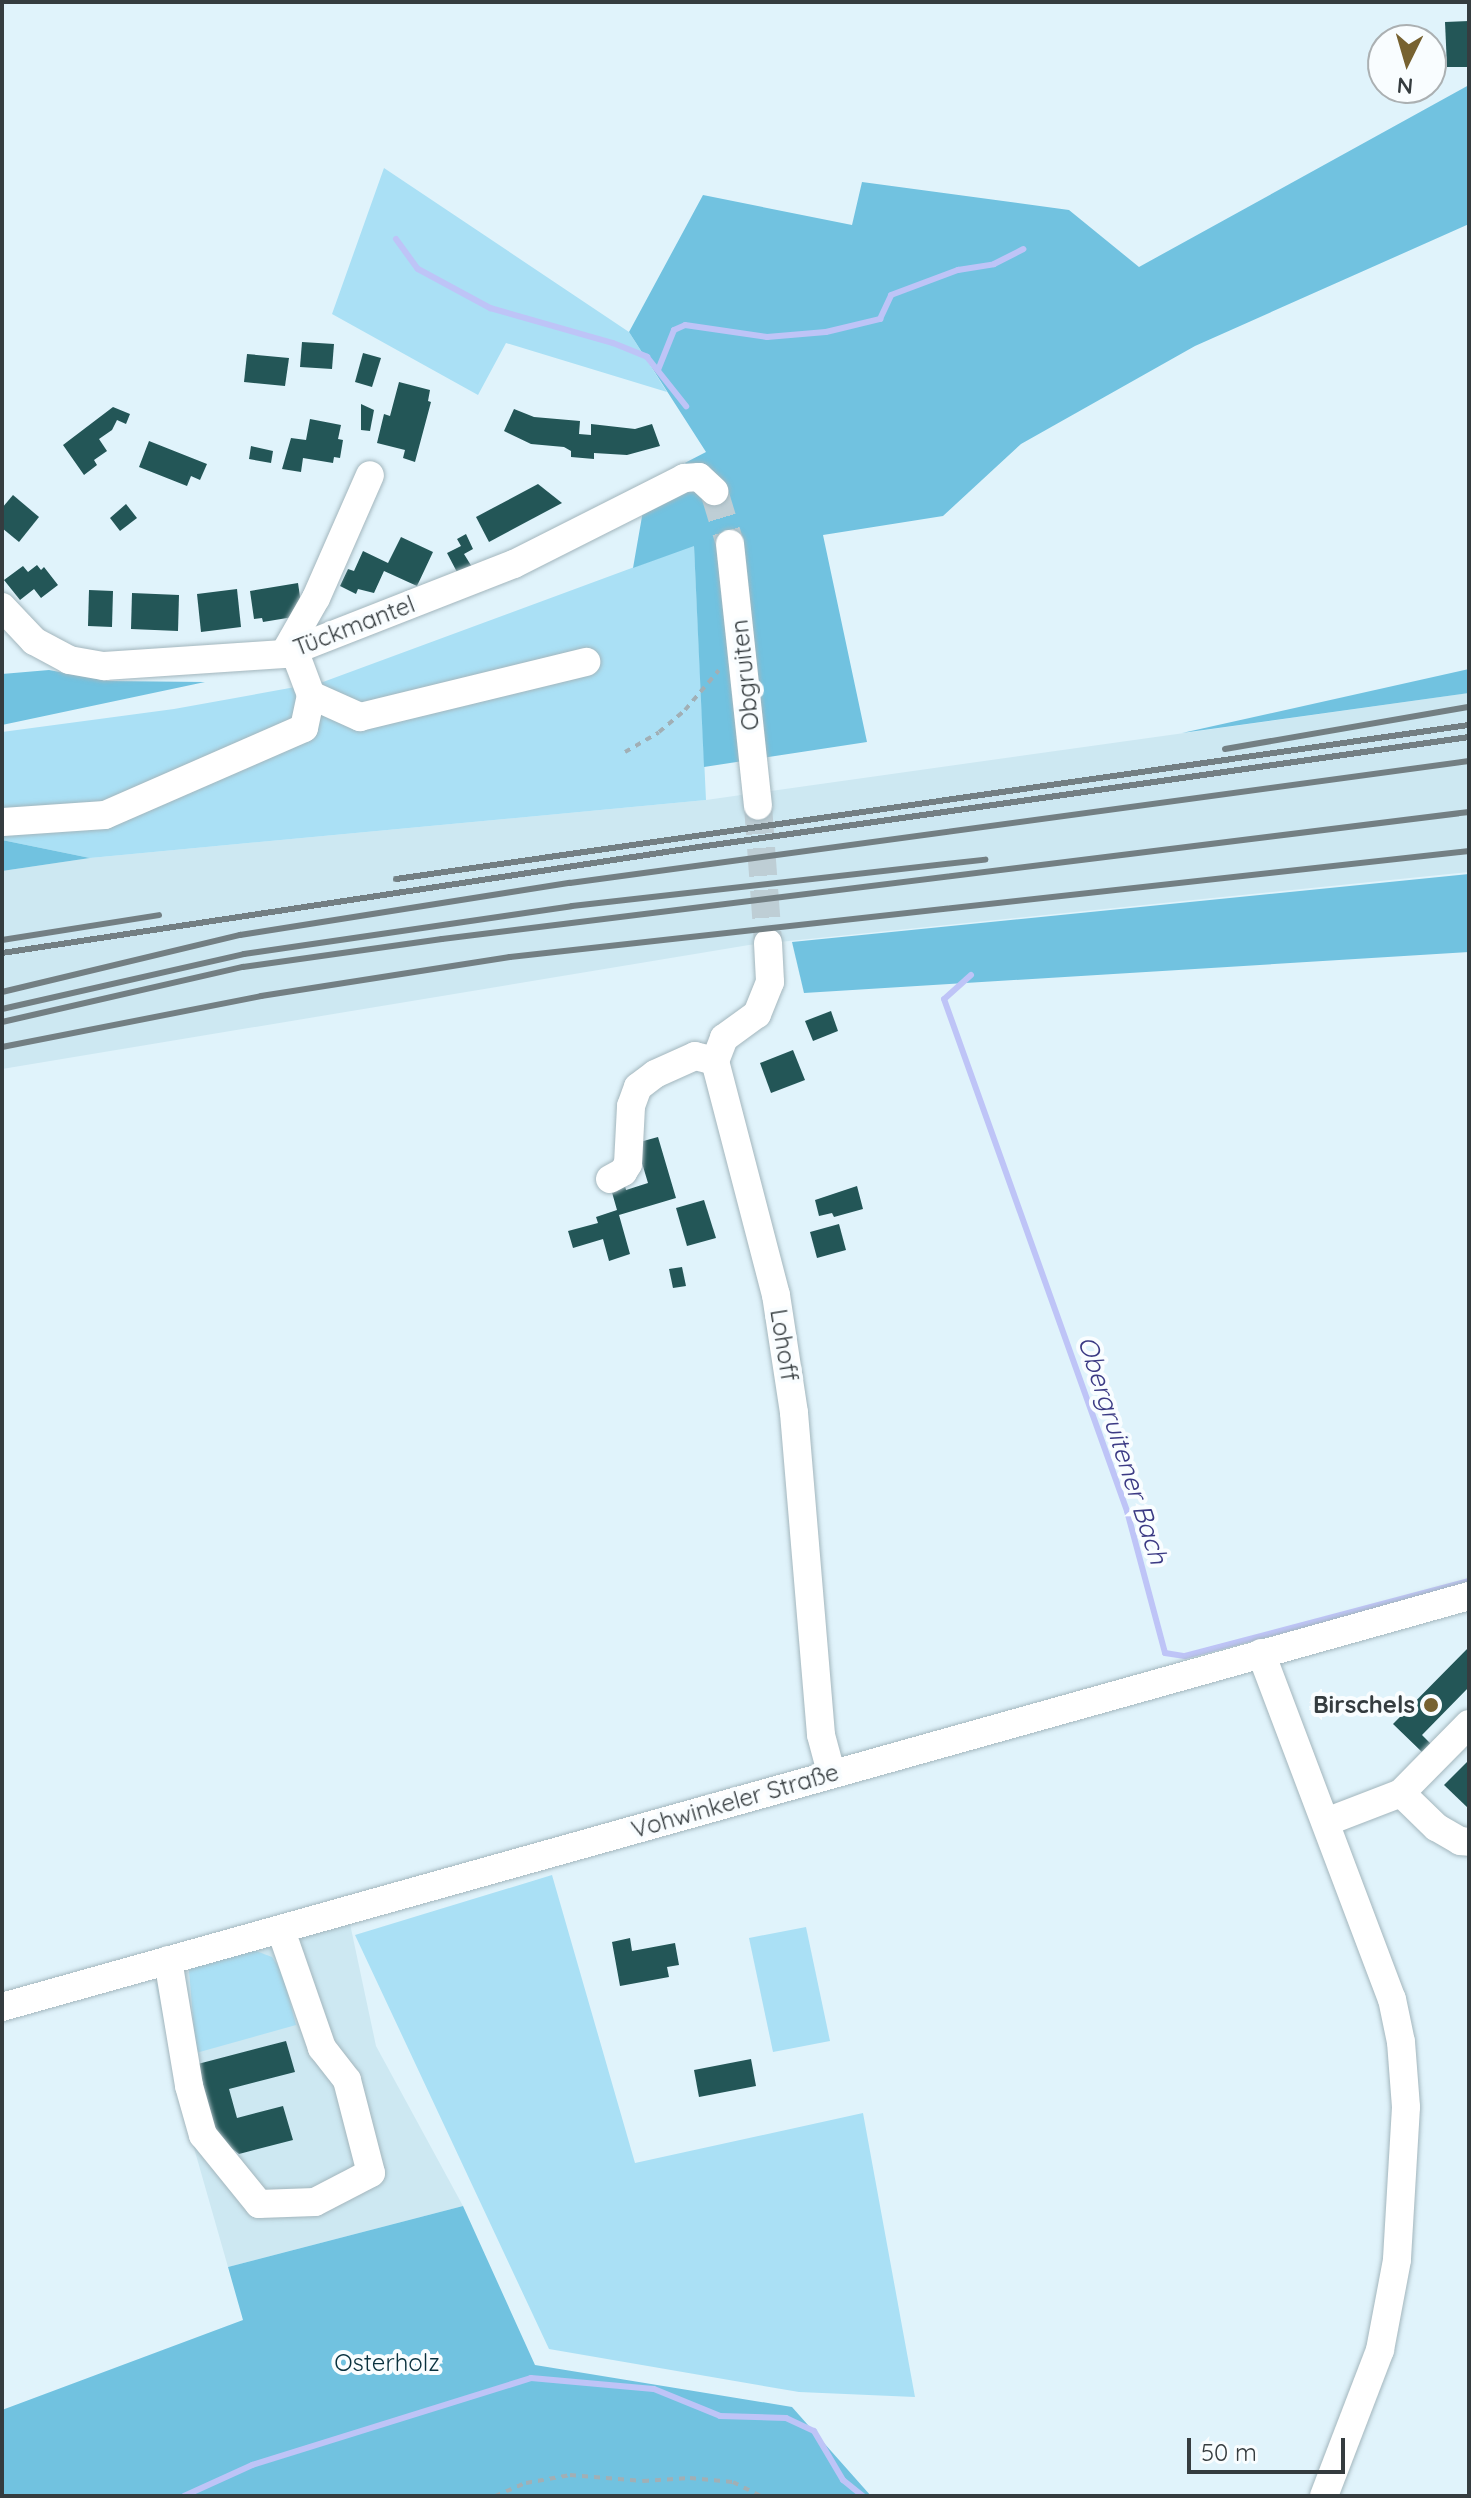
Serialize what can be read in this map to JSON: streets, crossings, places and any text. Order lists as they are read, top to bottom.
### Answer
{
  "streets": {
    "street": [
      "Tückmantel",
      "Obgruiten",
      "Lohoff",
      "Vohwinkeler Straße"
    ]
  },
  "crossings": [
    ["Lohoff", "Vohwinkeler Straße"]
  ],
  "water": ["Obergruitener Bach"],
  "parks": ["Osterholz"],
  "places": ["Birschels"],
  "scale_bar": "50 m",
  "north": "bottom"
}
